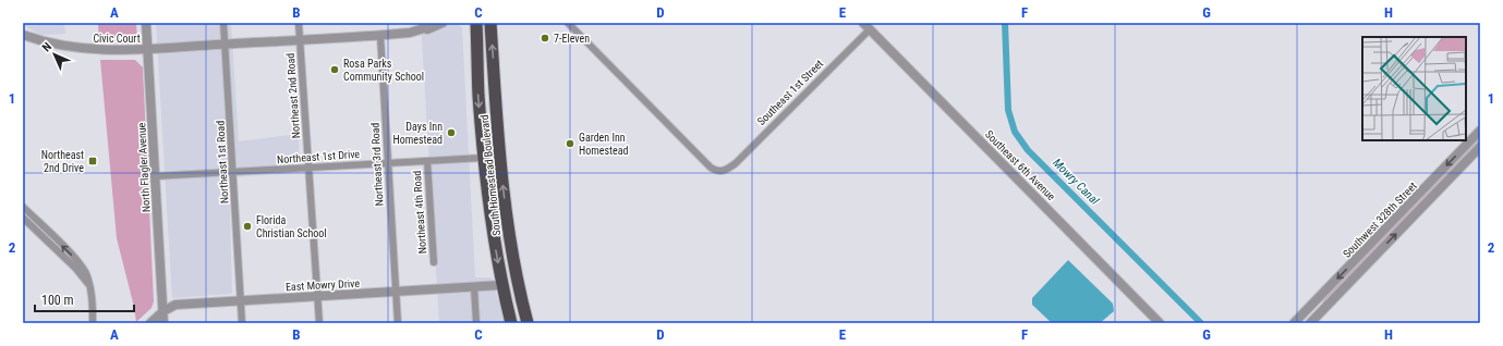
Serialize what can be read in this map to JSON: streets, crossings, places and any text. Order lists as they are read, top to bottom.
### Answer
{
  "streets": {
    "highway": ["South Homestead Boulevard"],
    "street": [
      "Civic Court",
      "Southeast 1st Street",
      "Northeast 2nd Road",
      "Northeast 1st Drive",
      "Northeast 1st Road",
      "Northeast 3rd Road",
      "Southeast 6th Avenue",
      "North Flagler Avenue",
      "Northeast 4th Road",
      "Southwest 328th Street",
      "East Mowry Drive"
    ]
  },
  "crossings": [
    ["Civic Court", "North Flagler Avenue"],
    ["Southeast 1st Street", "Southeast 6th Avenue"],
    ["Northeast 2nd Road", "Northeast 1st Drive"],
    ["Northeast 2nd Road", "East Mowry Drive"],
    ["Northeast 1st Drive", "Northeast 1st Road"],
    ["Northeast 1st Drive", "Northeast 3rd Road"],
    ["Northeast 1st Drive", "North Flagler Avenue"],
    ["Northeast 1st Drive", "South Homestead Boulevard"],
    ["Northeast 1st Drive", "Northeast 4th Road"],
    ["Northeast 1st Road", "East Mowry Drive"],
    ["Northeast 3rd Road", "East Mowry Drive"],
    ["North Flagler Avenue", "East Mowry Drive"],
    ["South Homestead Boulevard", "East Mowry Drive"]
  ],
  "water": ["Mowry Canal"],
  "places": {
    "other": [
      "7-Eleven",
      "Rosa Parks Community School",
      "Days Inn Homestead",
      "Garden Inn Homestead",
      "Florida Christian School"
    ],
    "transit": ["Northeast 2nd Drive"]
  },
  "scale_bar": "100 m",
  "north": "top left",
  "grid": {
    "columns": [
      "A",
      "B",
      "C",
      "D",
      "E",
      "F",
      "G",
      "H"
    ],
    "rows": ["1", "2"]
  }
}
